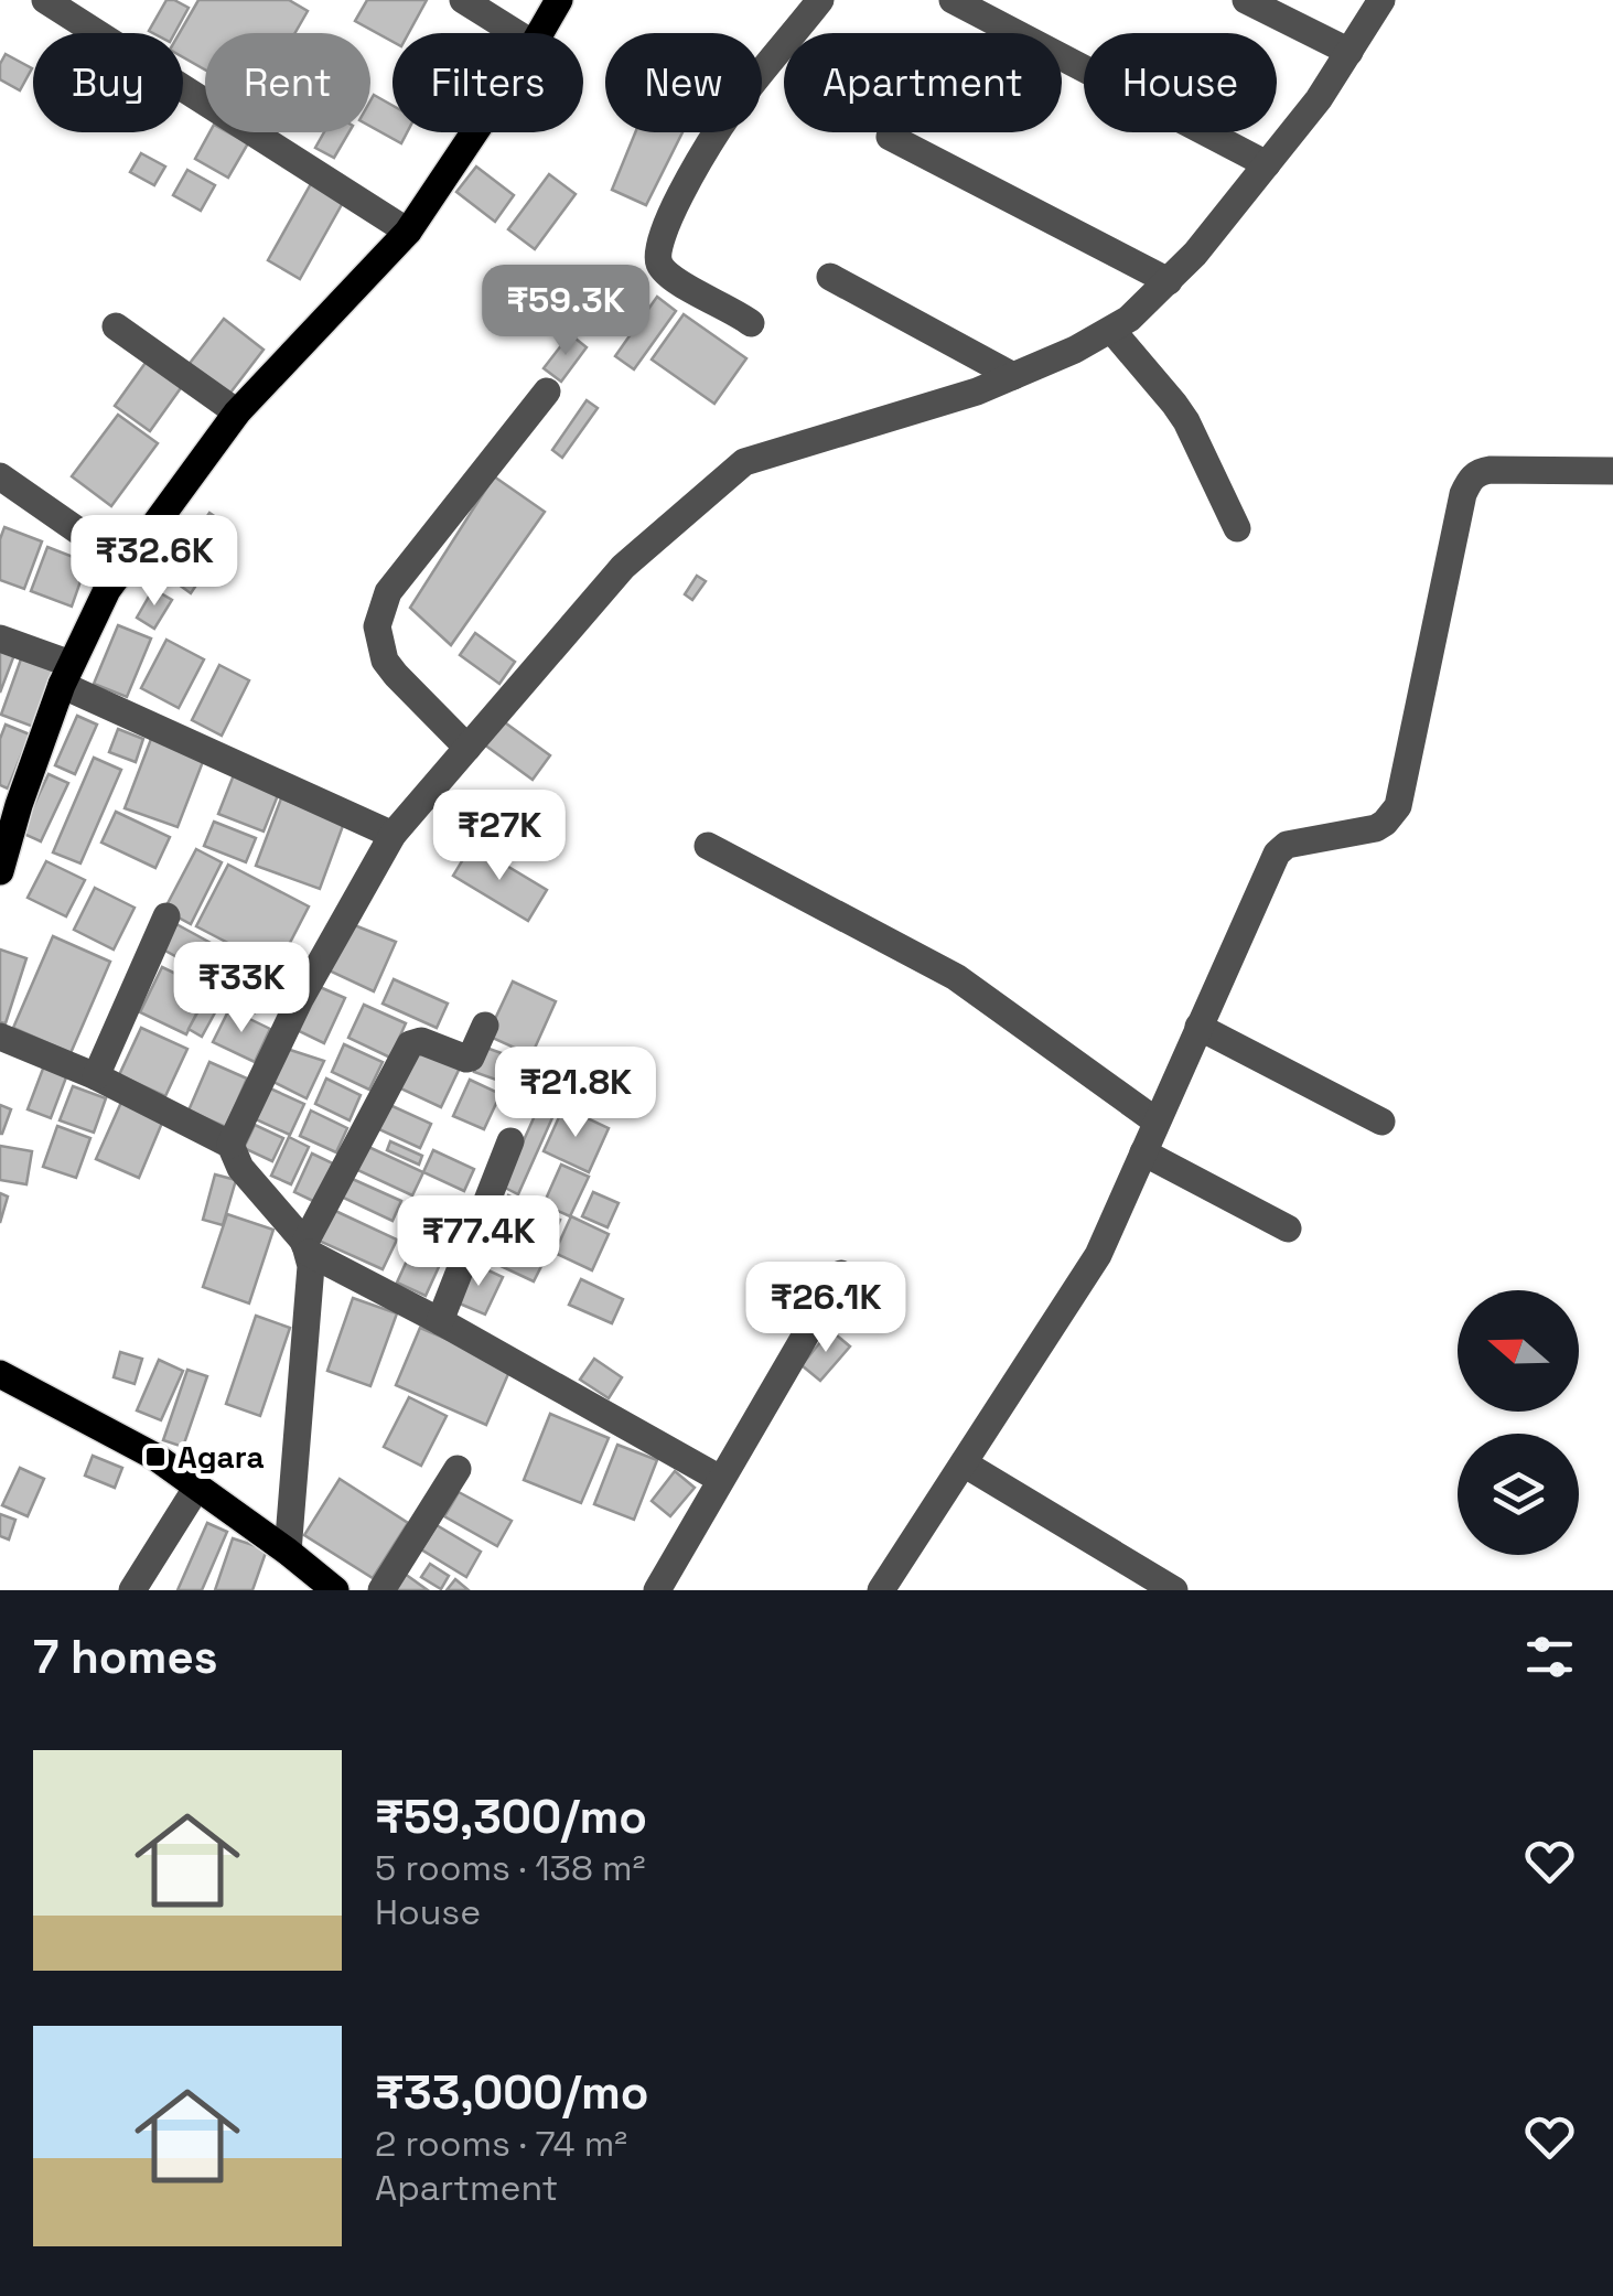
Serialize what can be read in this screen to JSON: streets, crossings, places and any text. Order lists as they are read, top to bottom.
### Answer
{
  "places": {
    "transit": ["Agara"]
  },
  "north": "left",
  "page": {
    "chip": [
      "Buy",
      "Rent",
      "Filters",
      "New",
      "Apartment",
      "House"
    ],
    "price": [
      "₹59.3K",
      "₹32.6K",
      "₹27K",
      "₹33K",
      "₹21.8K",
      "₹77.4K",
      "₹26.1K"
    ],
    "heading": "7 homes",
    "list": [
      {
        "name": "₹59,300/mo",
        "note": "5 rooms · 138 m² · House"
      },
      {
        "name": "₹33,000/mo",
        "note": "2 rooms · 74 m² · Apartment"
      }
    ]
  }
}
